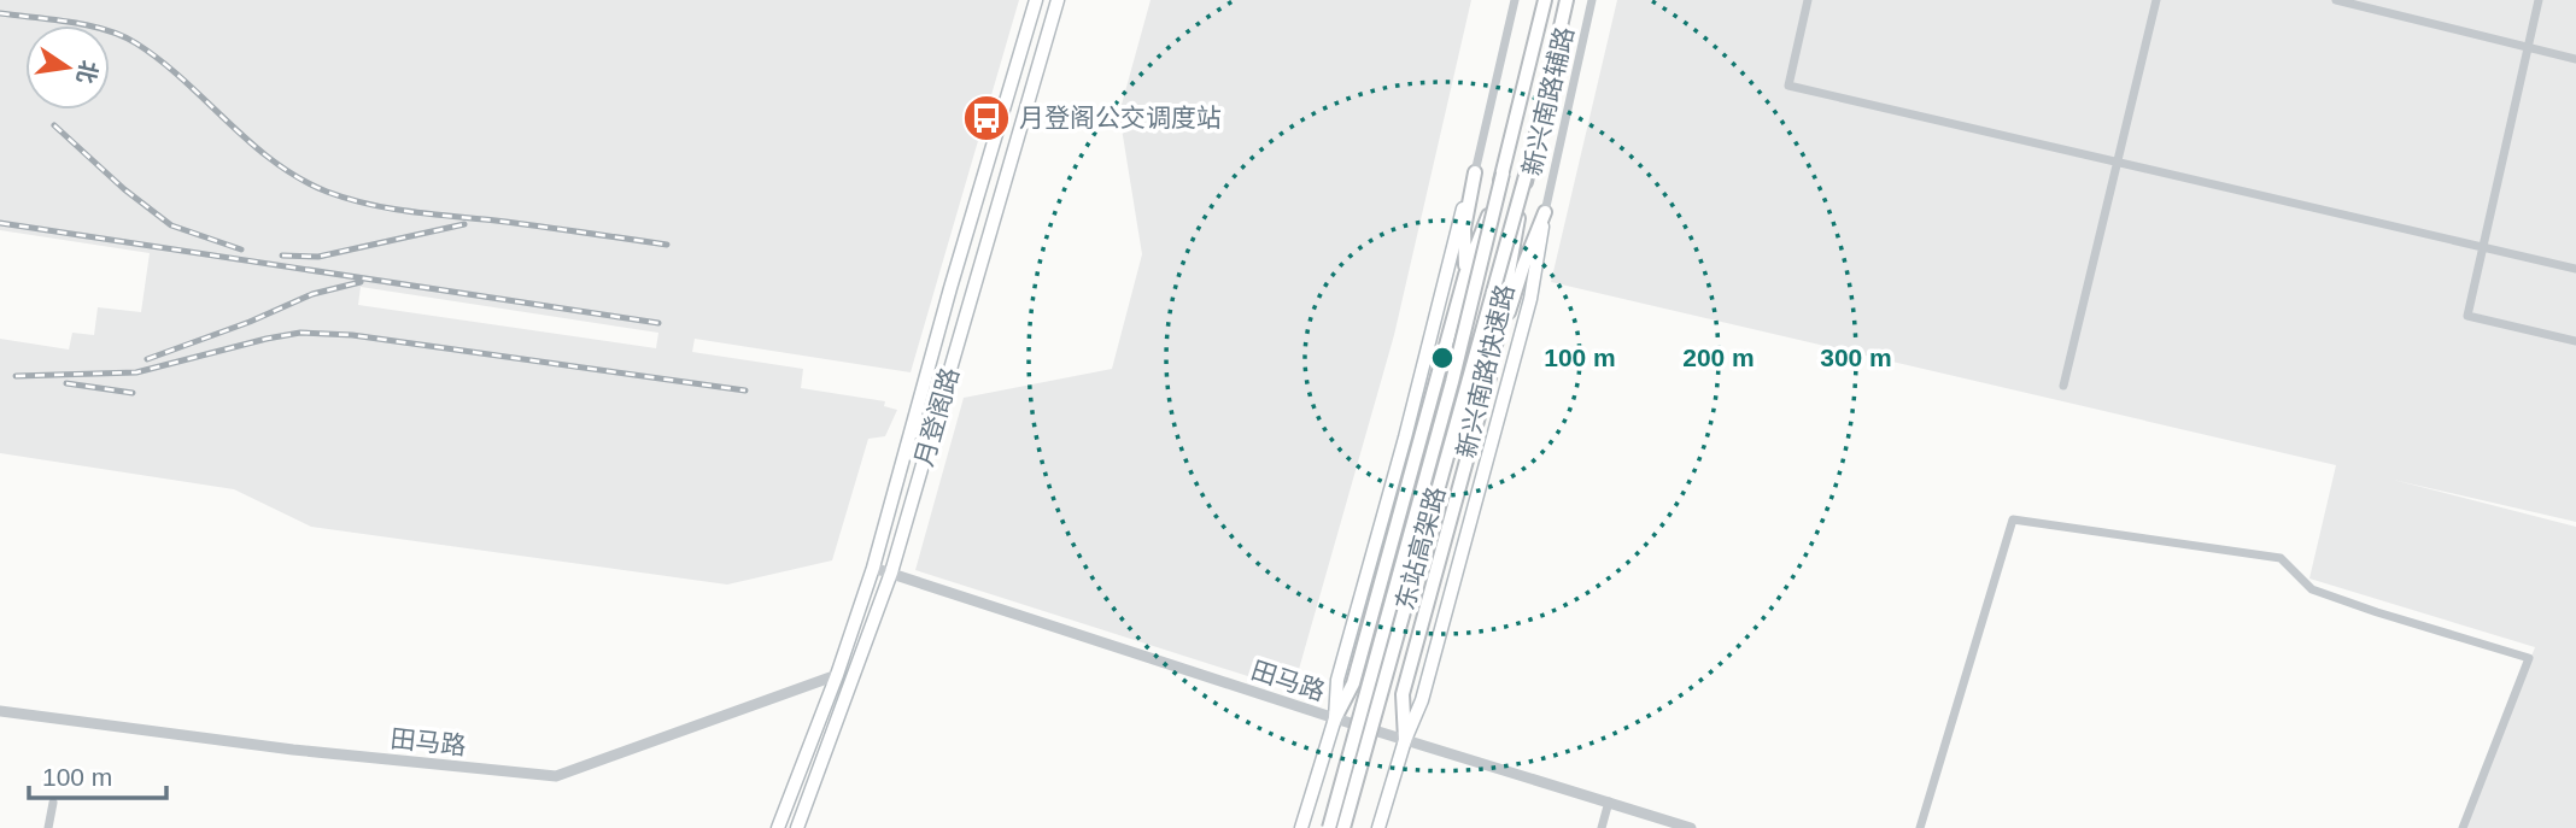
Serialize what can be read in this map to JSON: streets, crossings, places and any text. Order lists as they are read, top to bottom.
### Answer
{
  "streets": {
    "main road": ["新兴南路快速路", "月登阁路", "东站高架路"],
    "street": ["新兴南路辅路", "田马路"]
  },
  "crossings": [
    ["新兴南路快速路", "东站高架路"],
    ["新兴南路快速路", "田马路"],
    ["月登阁路", "田马路"]
  ],
  "places": {
    "bus stop": ["月登阁公交调度站"]
  },
  "scale_bar": "100 m",
  "north": "right",
  "rings": ["100 m", "200 m", "300 m"]
}
